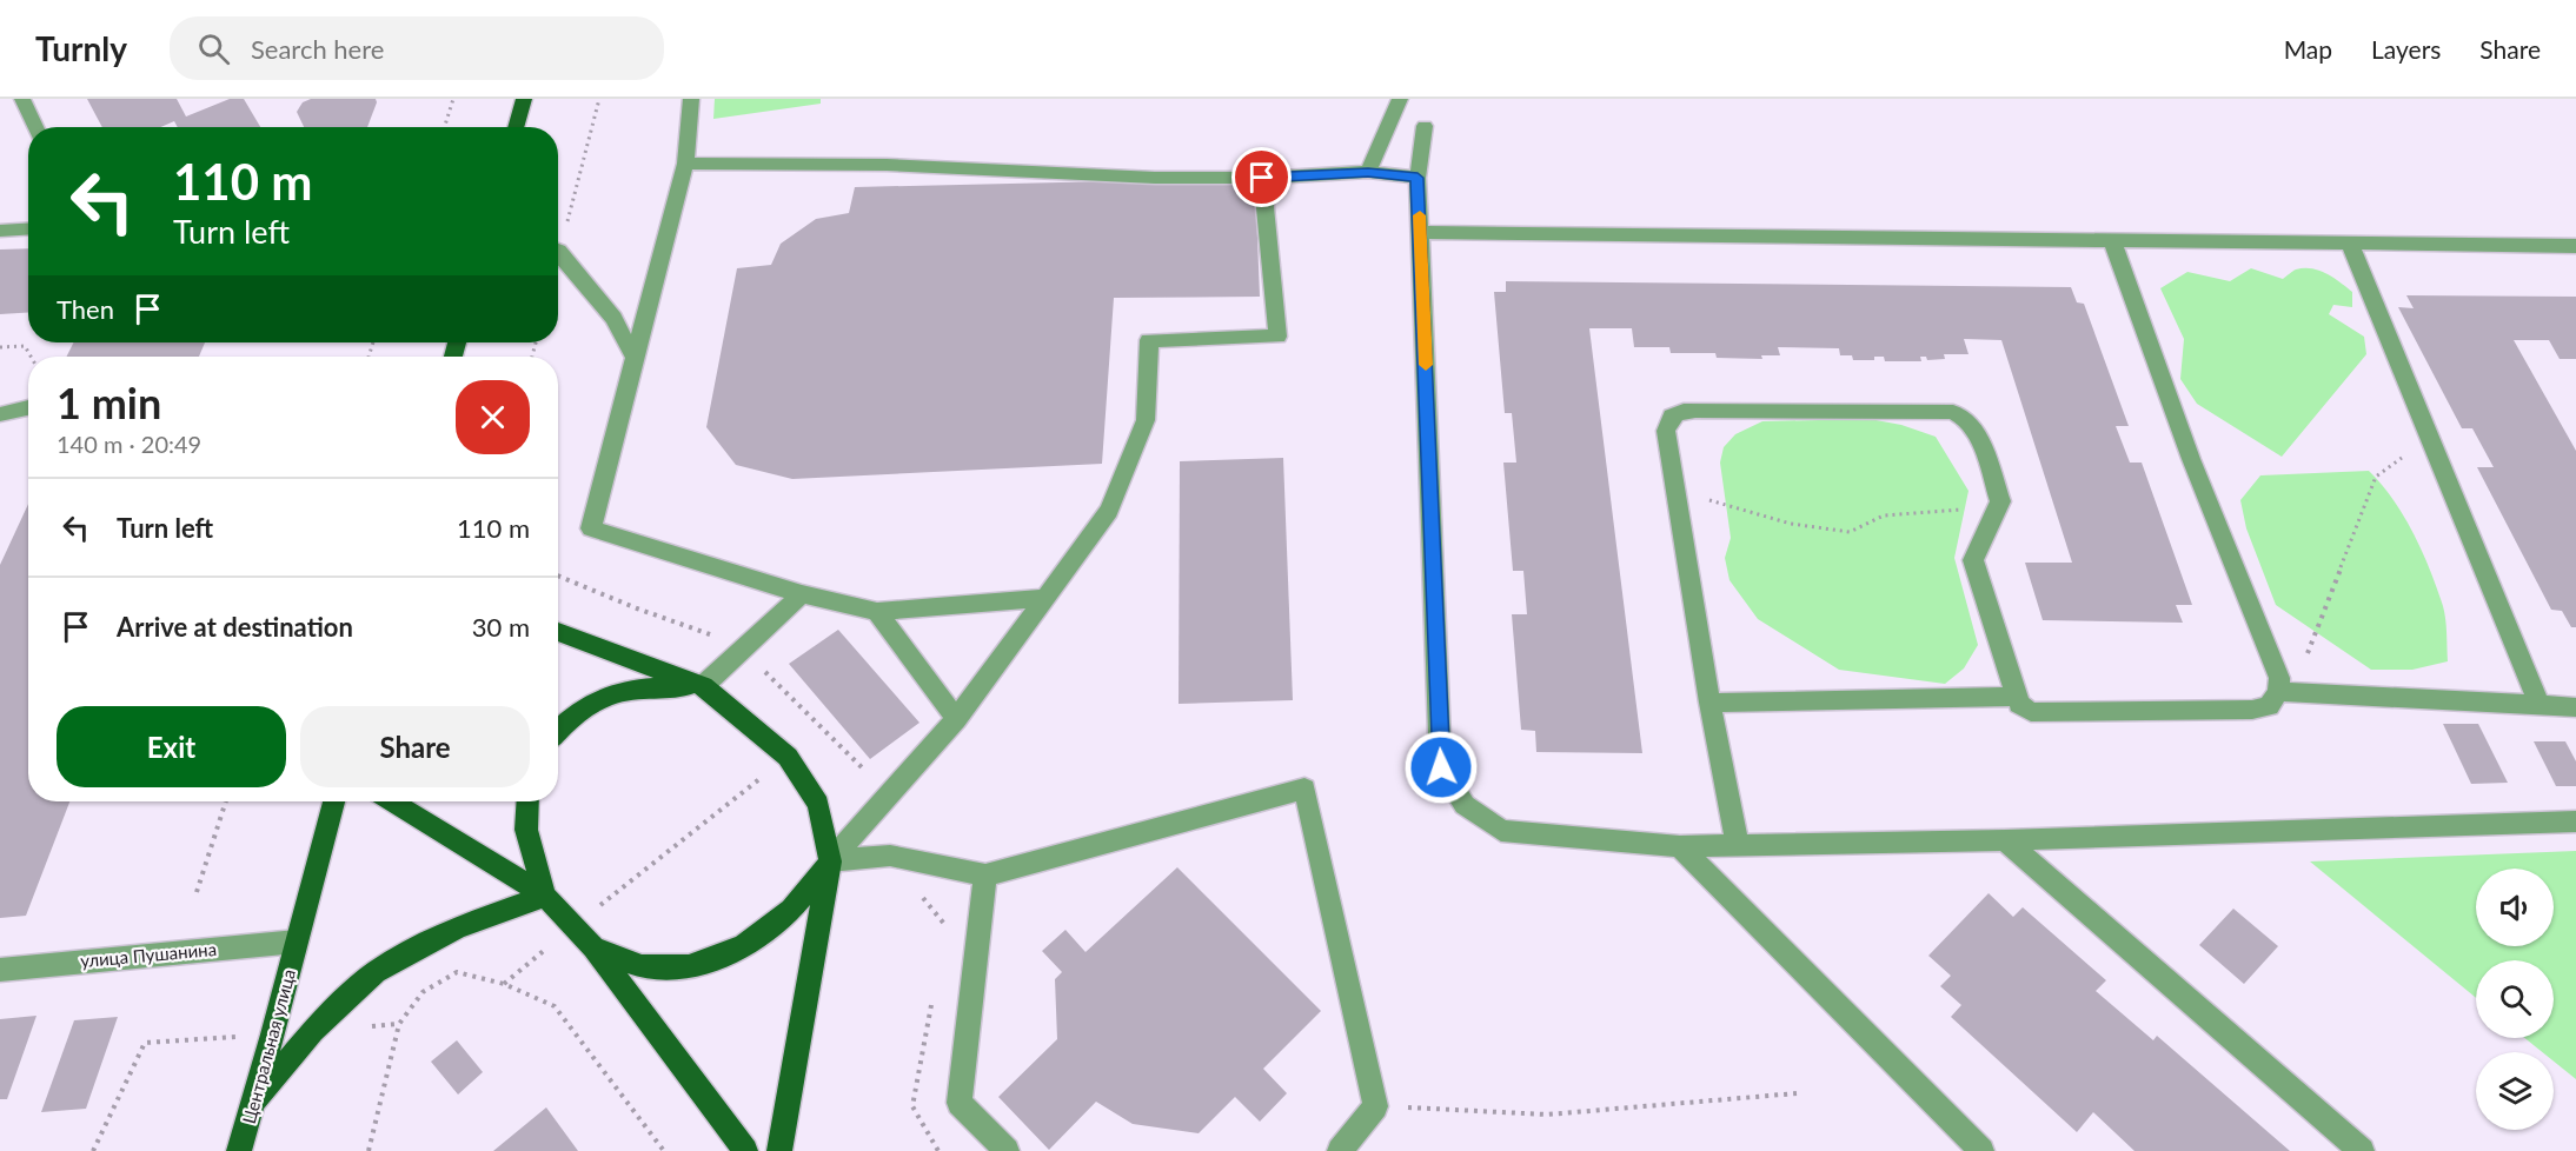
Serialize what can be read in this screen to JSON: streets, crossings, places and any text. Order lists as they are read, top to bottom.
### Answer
{
  "streets": {
    "main road": ["Центральная улица"],
    "street": ["улица Пушанина"]
  },
  "crossings": [
    ["улица Пушанина", "Центральная улица"]
  ],
  "page": {
    "header": "Turnly",
    "search": "Search here",
    "nav": ["Map", "Layers", "Share"],
    "turn": ["110 m", "Turn left"],
    "then": "Then",
    "heading": ["1 min", "140 m · 20:49"],
    "list": [
      {
        "name": "Turn left",
        "value": "110 m"
      },
      {
        "name": "Arrive at destination",
        "value": "30 m"
      }
    ],
    "buttons": ["Exit", "Share"]
  }
}
